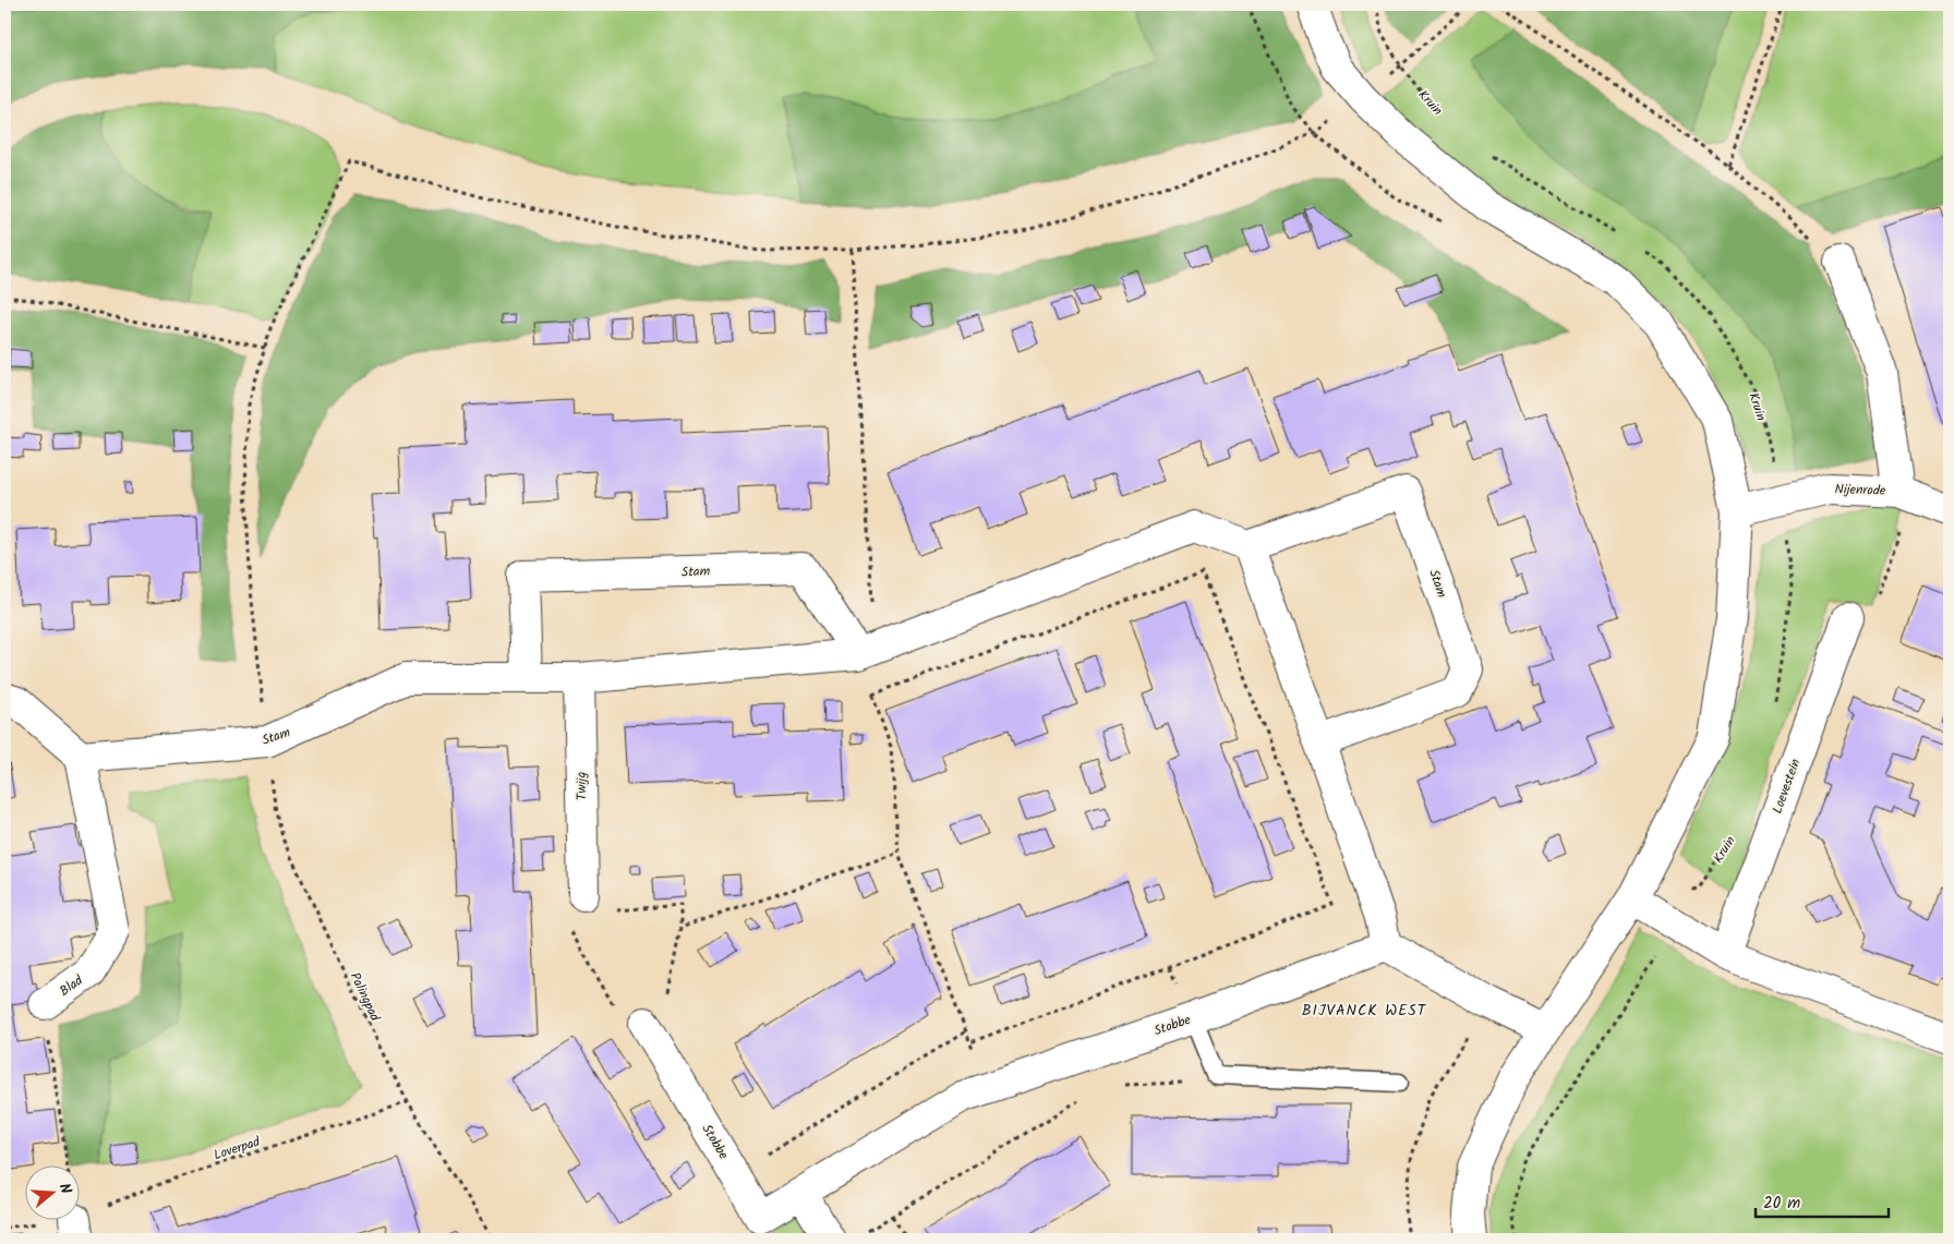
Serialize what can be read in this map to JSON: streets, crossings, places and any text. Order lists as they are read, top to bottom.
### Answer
{
  "streets": {
    "street": [
      "Nijenrode",
      "Stam",
      "Twijg",
      "Loevestein",
      "Blad",
      "Stobbe"
    ],
    "path": ["Kruin", "Palingpad", "Loverpad"]
  },
  "crossings": [
    ["Kruin", "Nijenrode"],
    ["Stam", "Twijg"],
    ["Stam", "Blad"],
    ["Stam", "Palingpad"],
    ["Blad", "Loverpad"],
    ["Palingpad", "Loverpad"]
  ],
  "districts": ["BIJVANCK WEST"],
  "scale_bar": "20 m",
  "north": "right"
}
